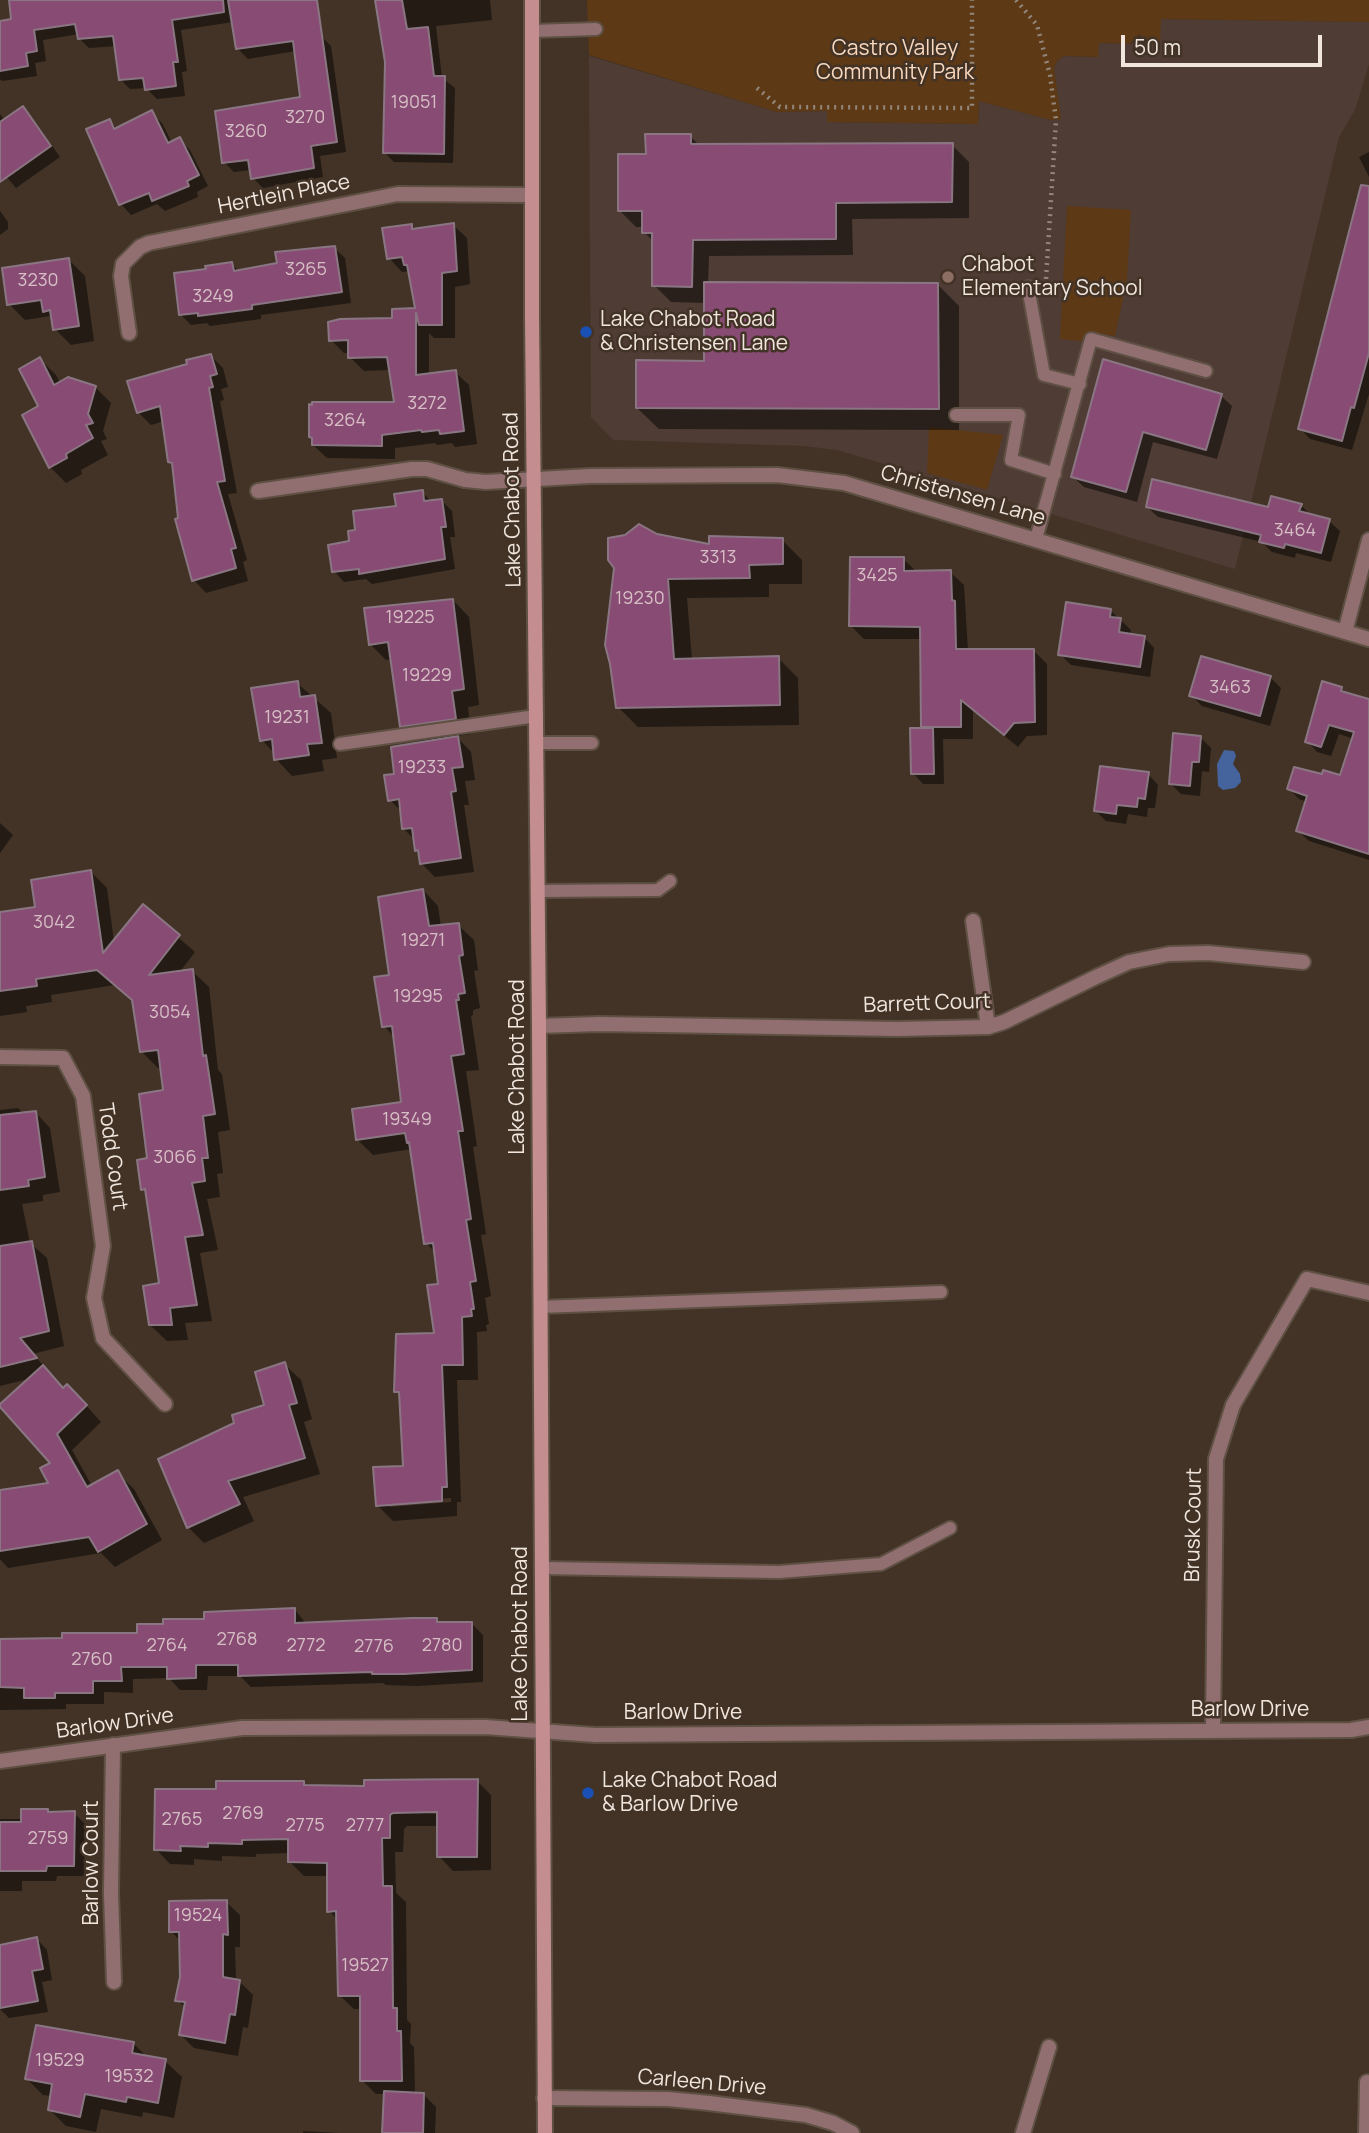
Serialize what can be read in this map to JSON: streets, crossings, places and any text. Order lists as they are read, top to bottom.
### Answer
{
  "streets": {
    "main road": ["Lake Chabot Road"],
    "street": [
      "Hertlein Place",
      "Christensen Lane",
      "Barrett Court",
      "Todd Court",
      "Brusk Court",
      "Barlow Drive",
      "Barlow Court",
      "Carleen Drive"
    ]
  },
  "crossings": [
    ["Hertlein Place", "Lake Chabot Road"],
    ["Christensen Lane", "Lake Chabot Road"],
    ["Lake Chabot Road", "Barrett Court"],
    ["Lake Chabot Road", "Barlow Drive"],
    ["Lake Chabot Road", "Carleen Drive"],
    ["Brusk Court", "Barlow Drive"],
    ["Barlow Drive", "Barlow Court"]
  ],
  "parks": ["Castro Valley Community Park"],
  "places": ["Chabot Elementary School", "Lake Chabot Road & Christensen Lane", "Lake Chabot Road & Barlow Drive"],
  "house_numbers": [
    "19051",
    "3270",
    "3260",
    "3265",
    "3230",
    "3249",
    "3272",
    "3264",
    "3464",
    "3313",
    "3425",
    "19230",
    "19225",
    "19229",
    "3463",
    "19231",
    "19233",
    "3042",
    "19271",
    "19295",
    "3054",
    "19349",
    "3066",
    "2768",
    "2764",
    "2772",
    "2780",
    "2776",
    "2760",
    "2769",
    "2765",
    "2775",
    "2777",
    "2759",
    "19524",
    "19527",
    "19529",
    "19532"
  ],
  "scale_bar": "50 m"
}
